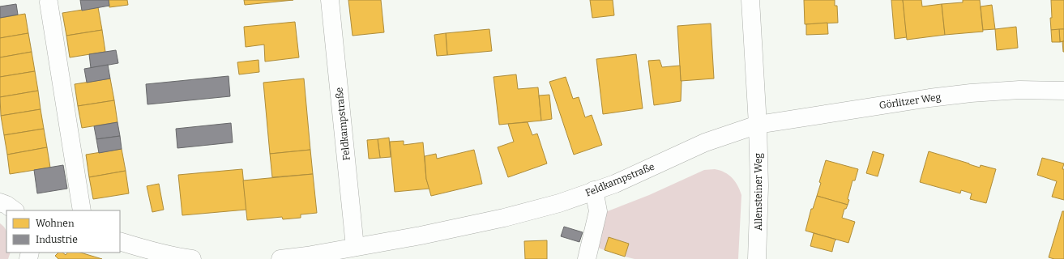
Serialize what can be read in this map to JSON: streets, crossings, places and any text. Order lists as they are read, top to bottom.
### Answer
{
  "streets": {
    "street": ["Görlitzer Weg", "Feldkampstraße", "Allensteiner Weg"]
  },
  "crossings": [
    ["Görlitzer Weg", "Feldkampstraße"],
    ["Görlitzer Weg", "Allensteiner Weg"],
    ["Feldkampstraße", "Allensteiner Weg"]
  ],
  "legend": ["Wohnen", "Industrie"]
}
